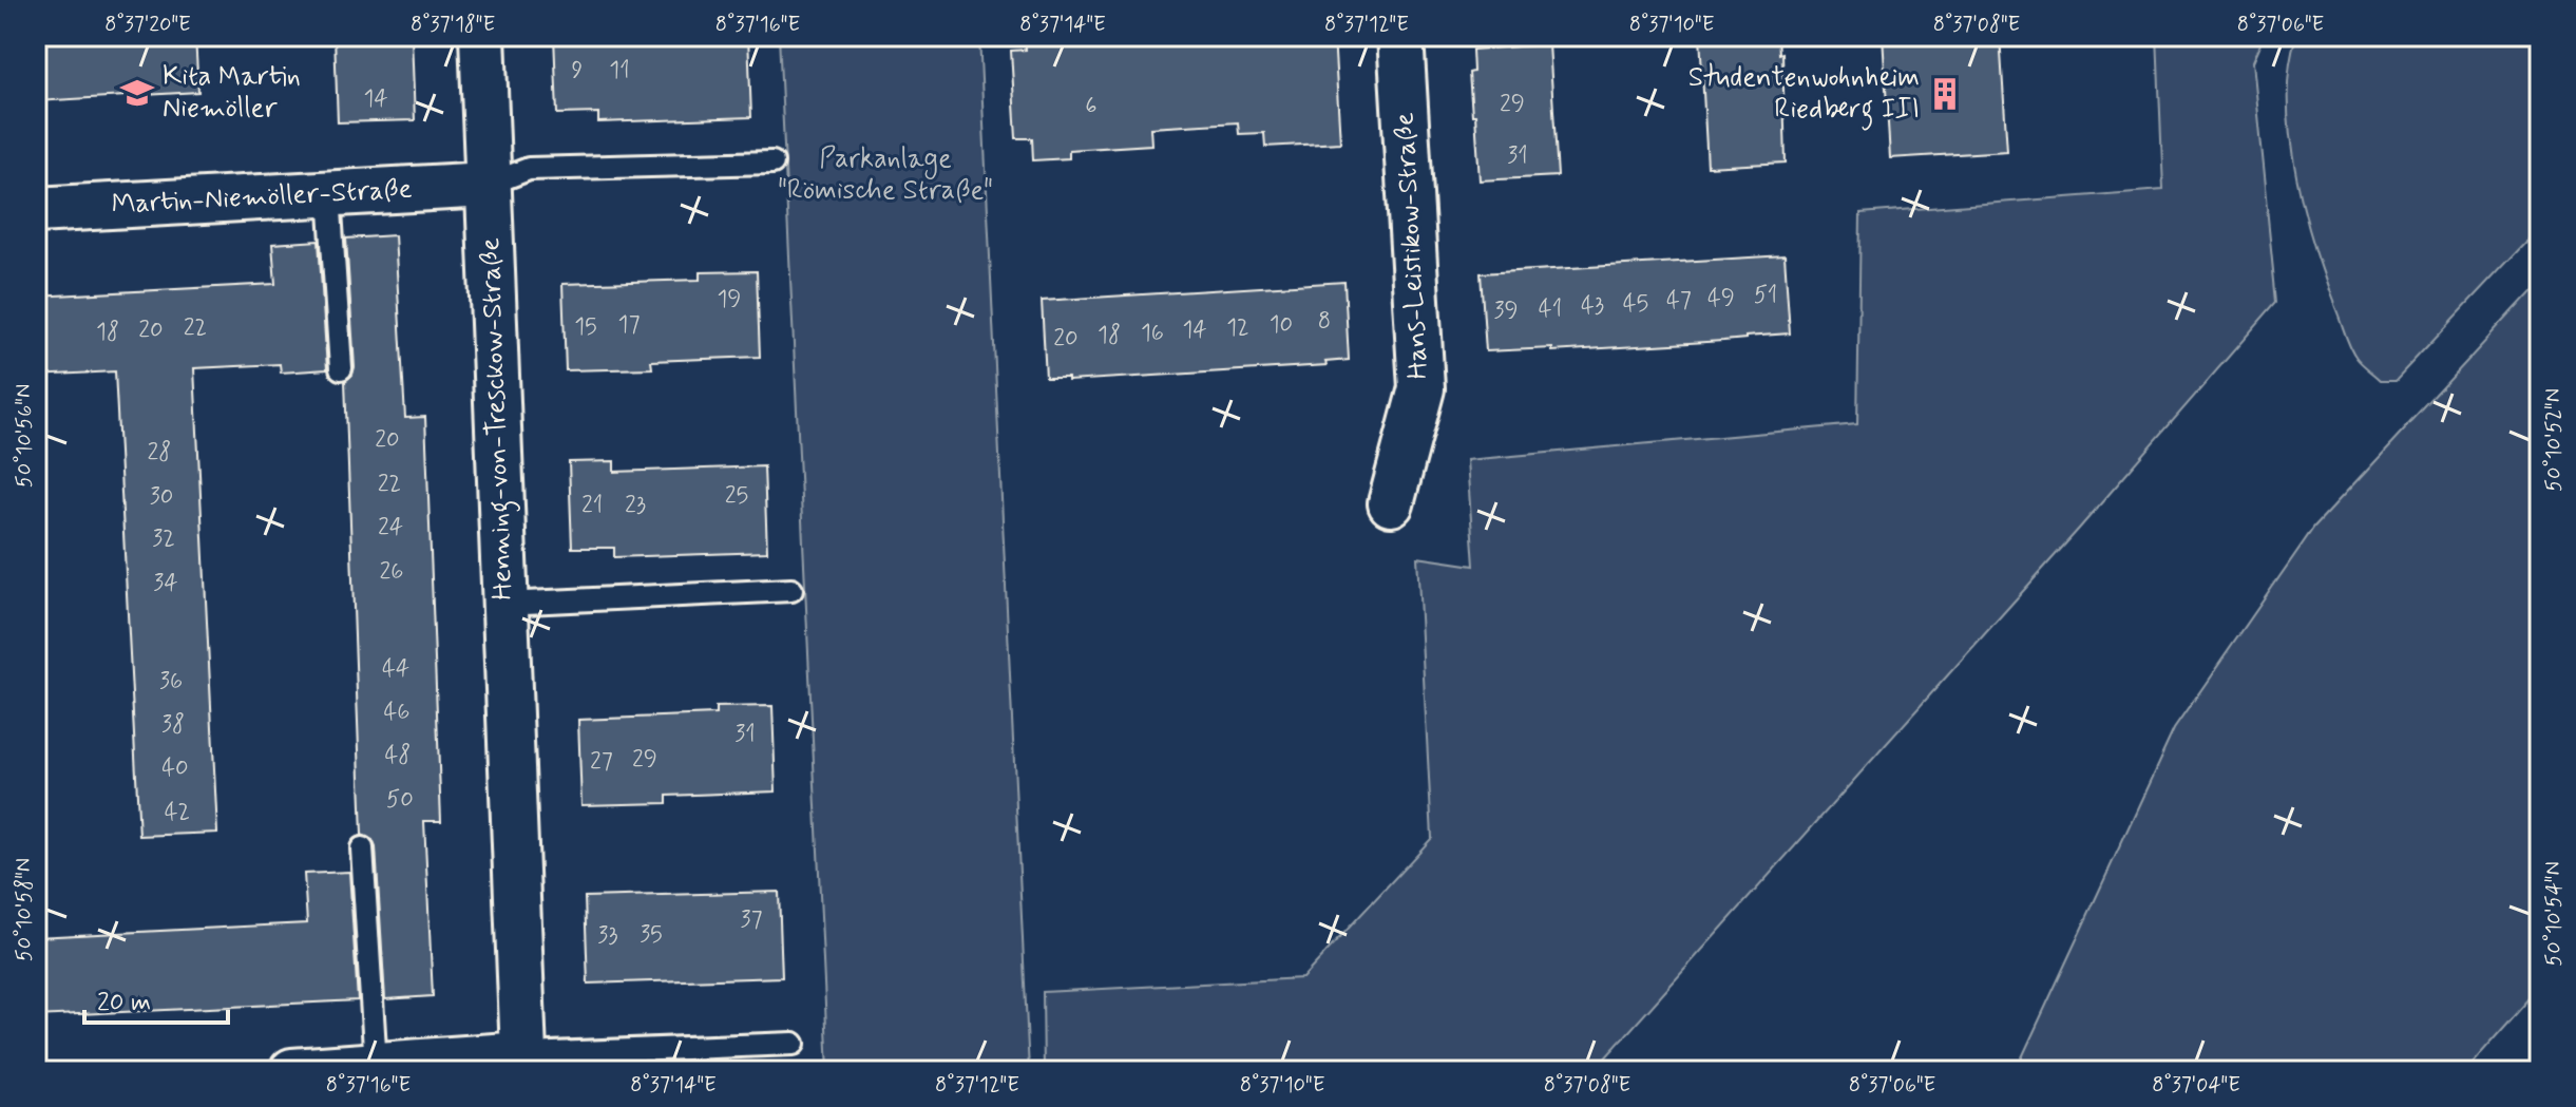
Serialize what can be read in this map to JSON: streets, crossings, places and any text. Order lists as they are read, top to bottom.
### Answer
{
  "streets": {
    "street": ["Martin-Niemöller-Straße", "Hans-Leistikow-Straße", "Henning-von-Tresckow-Straße"]
  },
  "crossings": [
    ["Martin-Niemöller-Straße", "Henning-von-Tresckow-Straße"]
  ],
  "parks": ["Parkanlage \"Römische Straße\""],
  "places": {
    "school or university": ["Kita Martin Niemöller"],
    "building": ["Studentenwohnheim Riedberg III"]
  },
  "house_numbers": [
    "9",
    "11",
    "14",
    "29",
    "6",
    "31",
    "51",
    "49",
    "19",
    "47",
    "45",
    "43",
    "41",
    "39",
    "8",
    "17",
    "10",
    "15",
    "22",
    "12",
    "20",
    "14",
    "18",
    "16",
    "18",
    "20",
    "20",
    "28",
    "22",
    "25",
    "30",
    "21",
    "23",
    "24",
    "32",
    "26",
    "34",
    "44",
    "36",
    "46",
    "38",
    "31",
    "48",
    "29",
    "27",
    "40",
    "50",
    "42",
    "37",
    "35",
    "33"
  ],
  "scale_bar": "20 m",
  "coordinates": [
    "8°37'20\"E",
    "8°37'18\"E",
    "8°37'16\"E",
    "8°37'14\"E",
    "8°37'12\"E",
    "8°37'10\"E",
    "8°37'08\"E",
    "8°37'06\"E",
    "50°10'56\"N",
    "50°10'52\"N",
    "50°10'58\"N",
    "50°10'54\"N",
    "8°37'04\"E"
  ]
}
